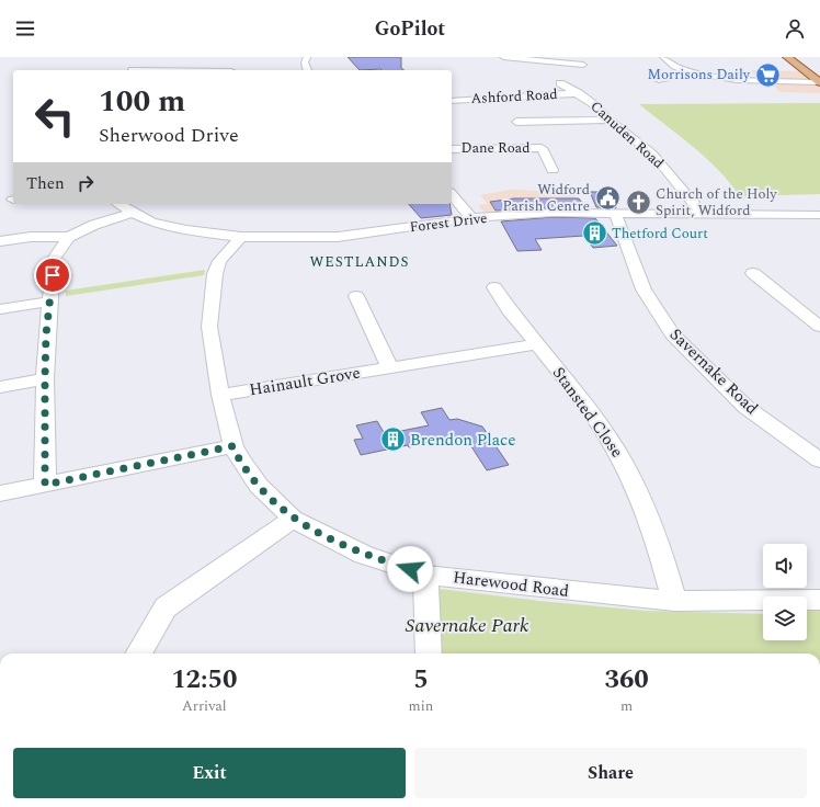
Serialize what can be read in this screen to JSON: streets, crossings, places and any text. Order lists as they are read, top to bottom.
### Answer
{
  "streets": {
    "street": [
      "Ashford Road",
      "Canuden Road",
      "Dane Road",
      "Forest Drive",
      "Savernake Road",
      "Hainault Grove",
      "Stansted Close",
      "Harewood Road"
    ]
  },
  "crossings": [
    ["Ashford Road", "Canuden Road"],
    ["Canuden Road", "Forest Drive"],
    ["Forest Drive", "Savernake Road"],
    ["Forest Drive", "Harewood Road"],
    ["Hainault Grove", "Stansted Close"],
    ["Hainault Grove", "Harewood Road"],
    ["Stansted Close", "Harewood Road"]
  ],
  "districts": ["WESTLANDS"],
  "parks": ["Savernake Park"],
  "places": {
    "supermarket": ["Morrisons Daily"],
    "public building": ["Widford Parish Centre"],
    "church": ["Church of the Holy Spirit, Widford"],
    "building": ["Thetford Court", "Brendon Place"]
  },
  "page": {
    "header": "GoPilot",
    "turn": ["100 m", "Sherwood Drive"],
    "then": "Then",
    "eta": [
      "12:50",
      "Arrival",
      "5",
      "min",
      "360",
      "m"
    ],
    "buttons": ["Exit", "Share"]
  }
}
